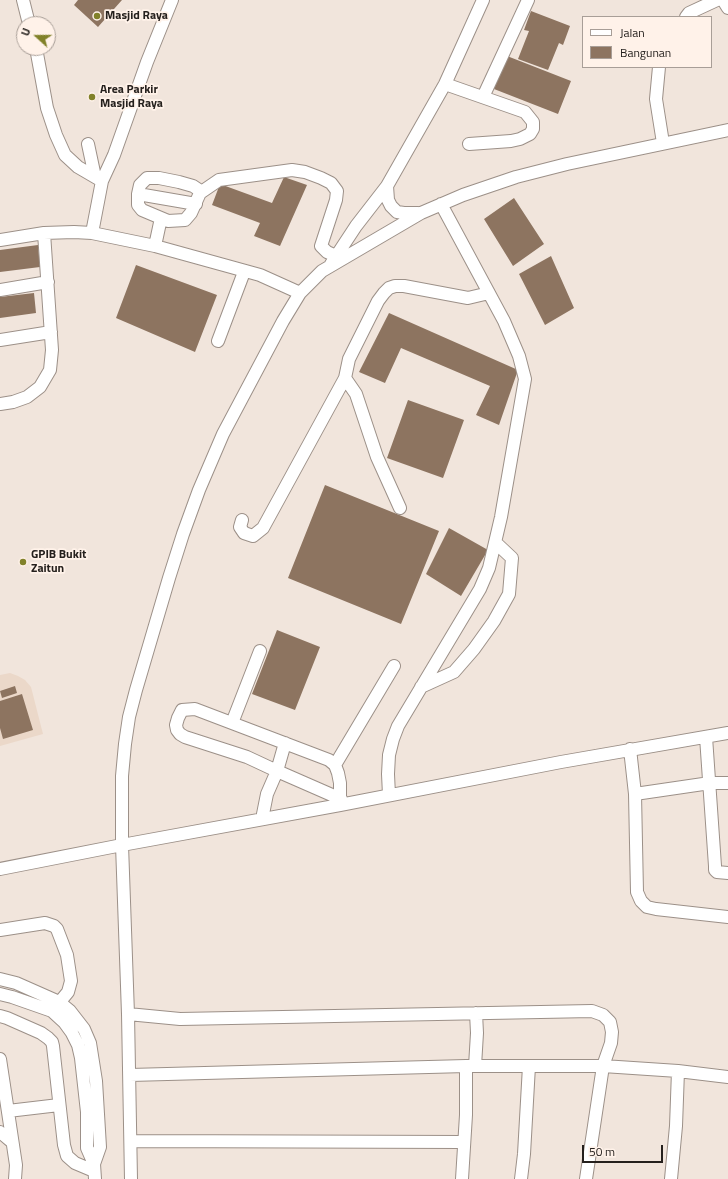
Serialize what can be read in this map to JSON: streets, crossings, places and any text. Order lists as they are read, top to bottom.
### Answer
{
  "places": ["Masjid Raya", "Area Parkir Masjid Raya", "GPIB Bukit Zaitun"],
  "legend": ["Jalan", "Bangunan"],
  "scale_bar": "50 m",
  "north": "left"
}
